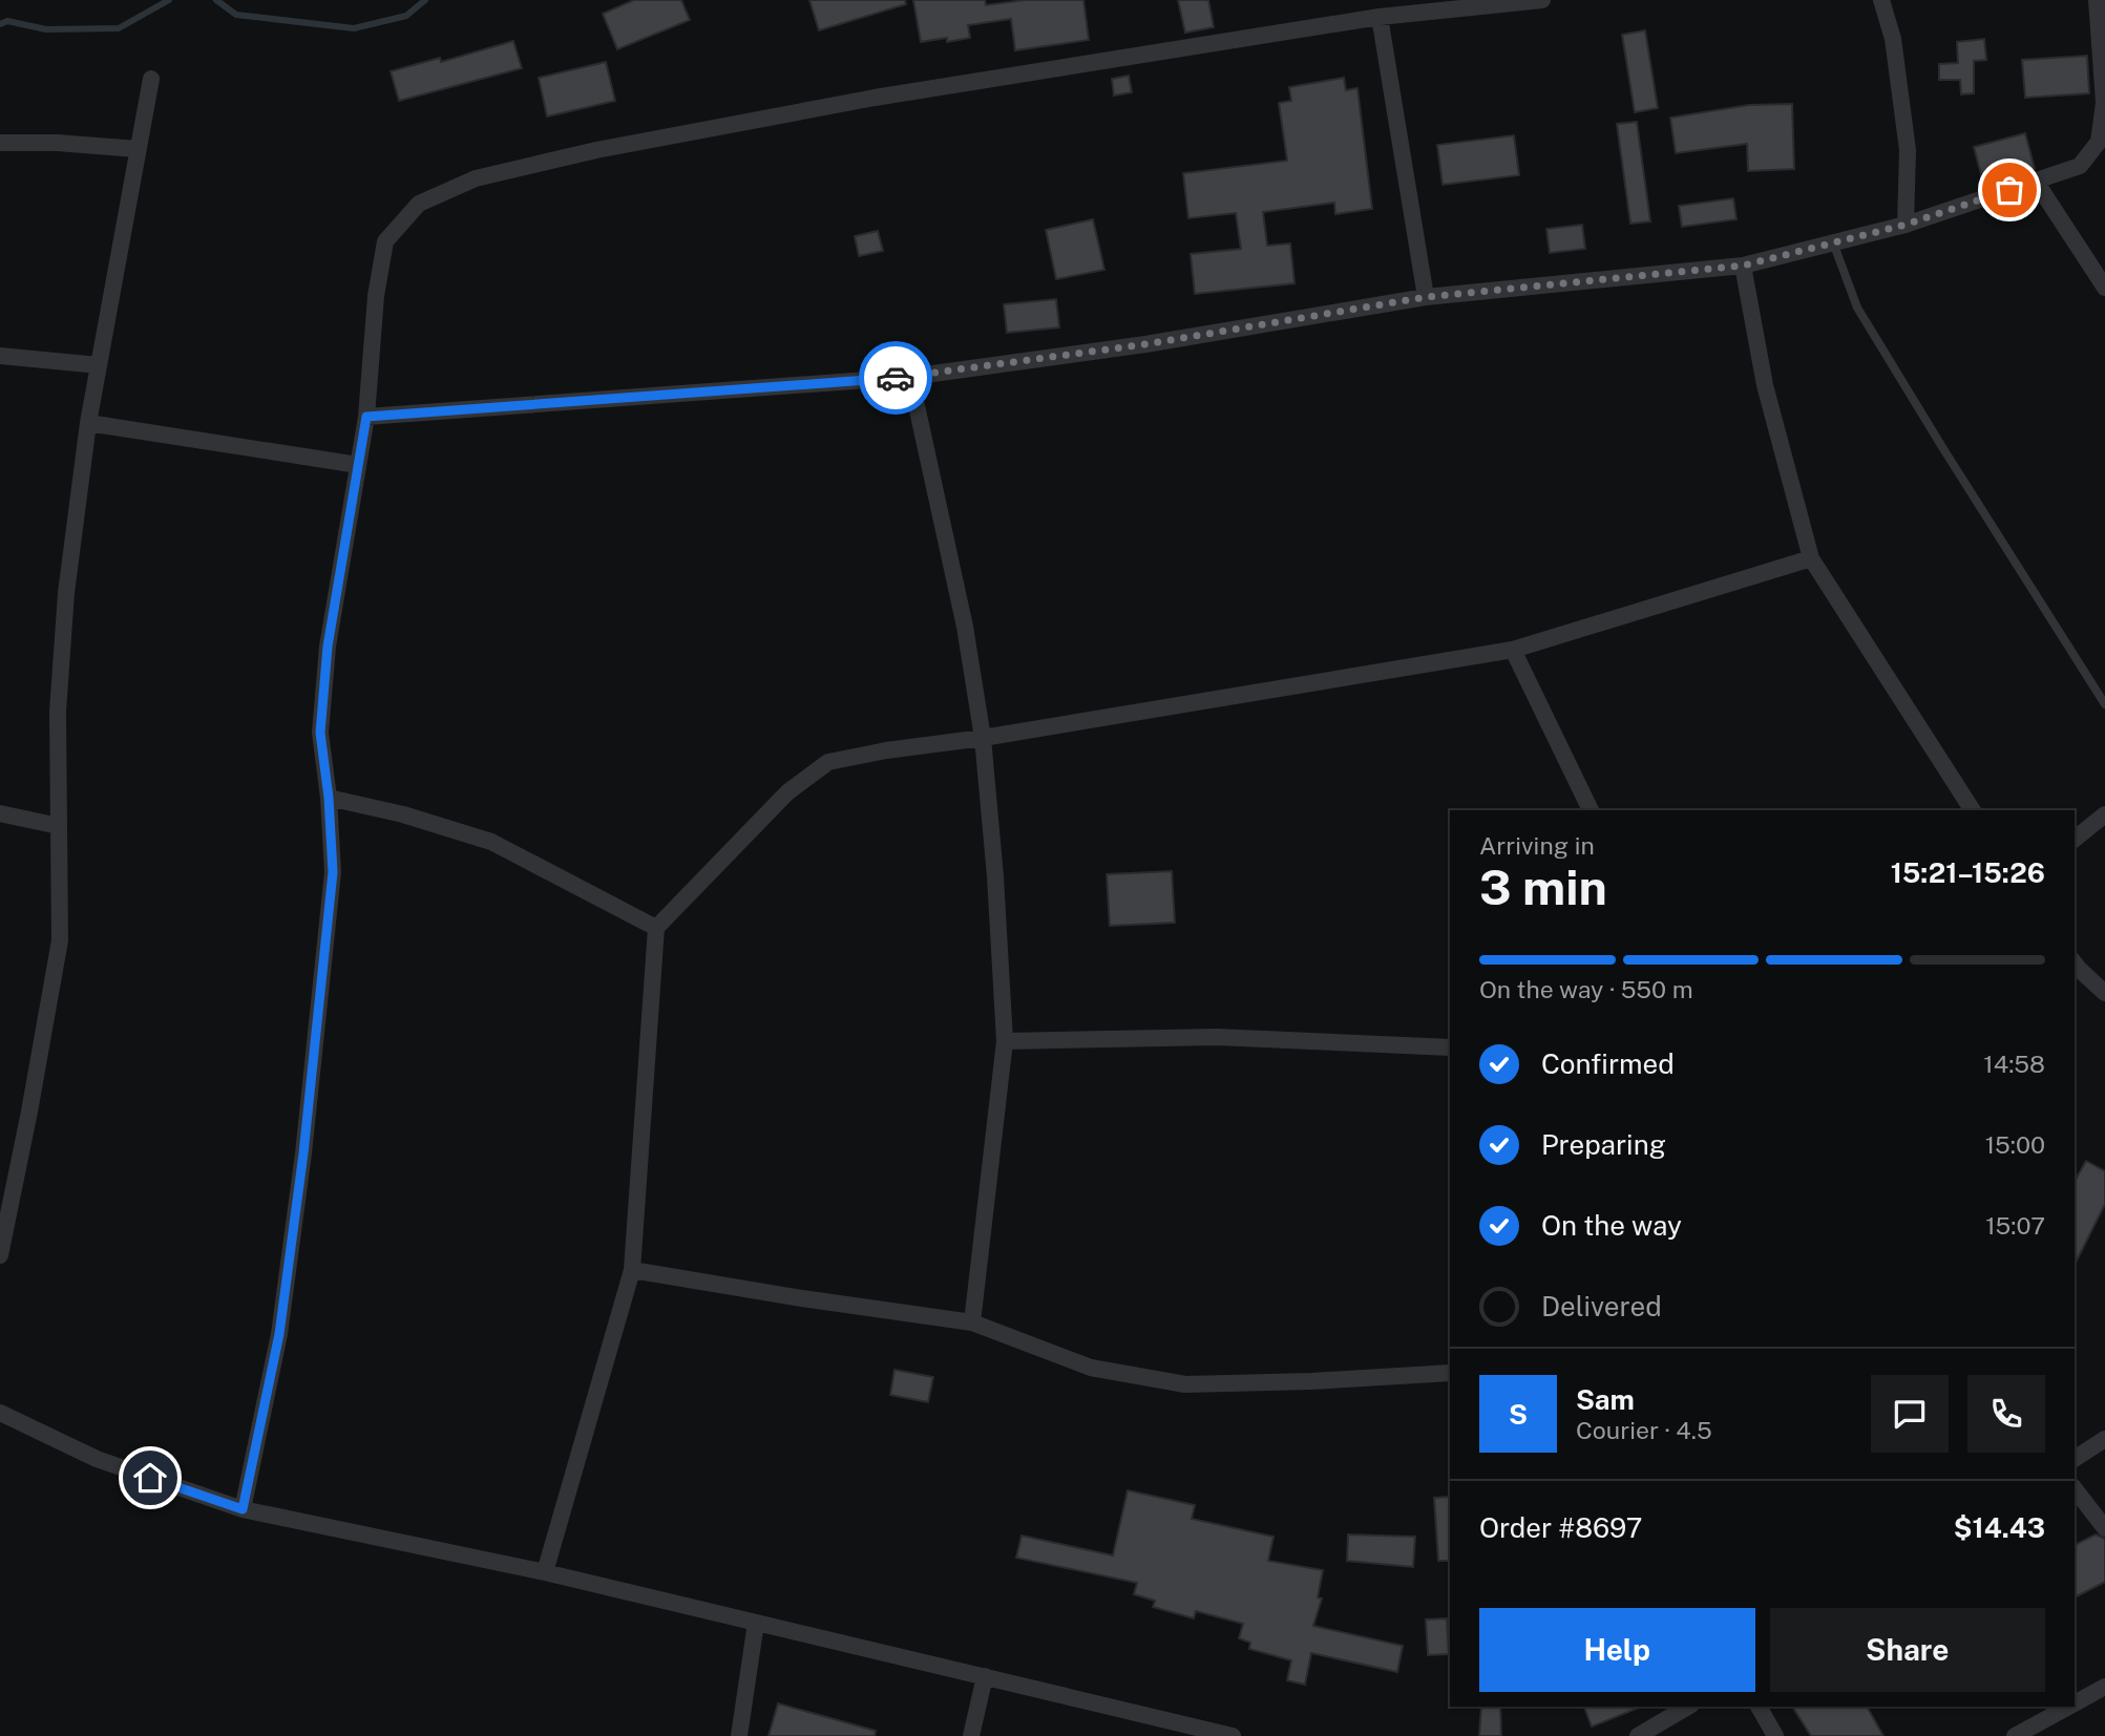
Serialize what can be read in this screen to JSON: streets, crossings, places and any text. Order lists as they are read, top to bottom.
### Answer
{
  "page": {
    "heading": ["3 min", "Arriving in", "15:21–15:26"],
    "panel": [
      "Sam",
      "Courier · 4.5",
      "Order #8697",
      "$14.43"
    ],
    "bar": "On the way · 550 m",
    "list": [
      ["Confirmed", "14:58"],
      ["Preparing", "15:00"],
      ["On the way", "15:07"],
      "Delivered"
    ],
    "round": "S",
    "buttons": ["Help", "Share"]
  }
}
